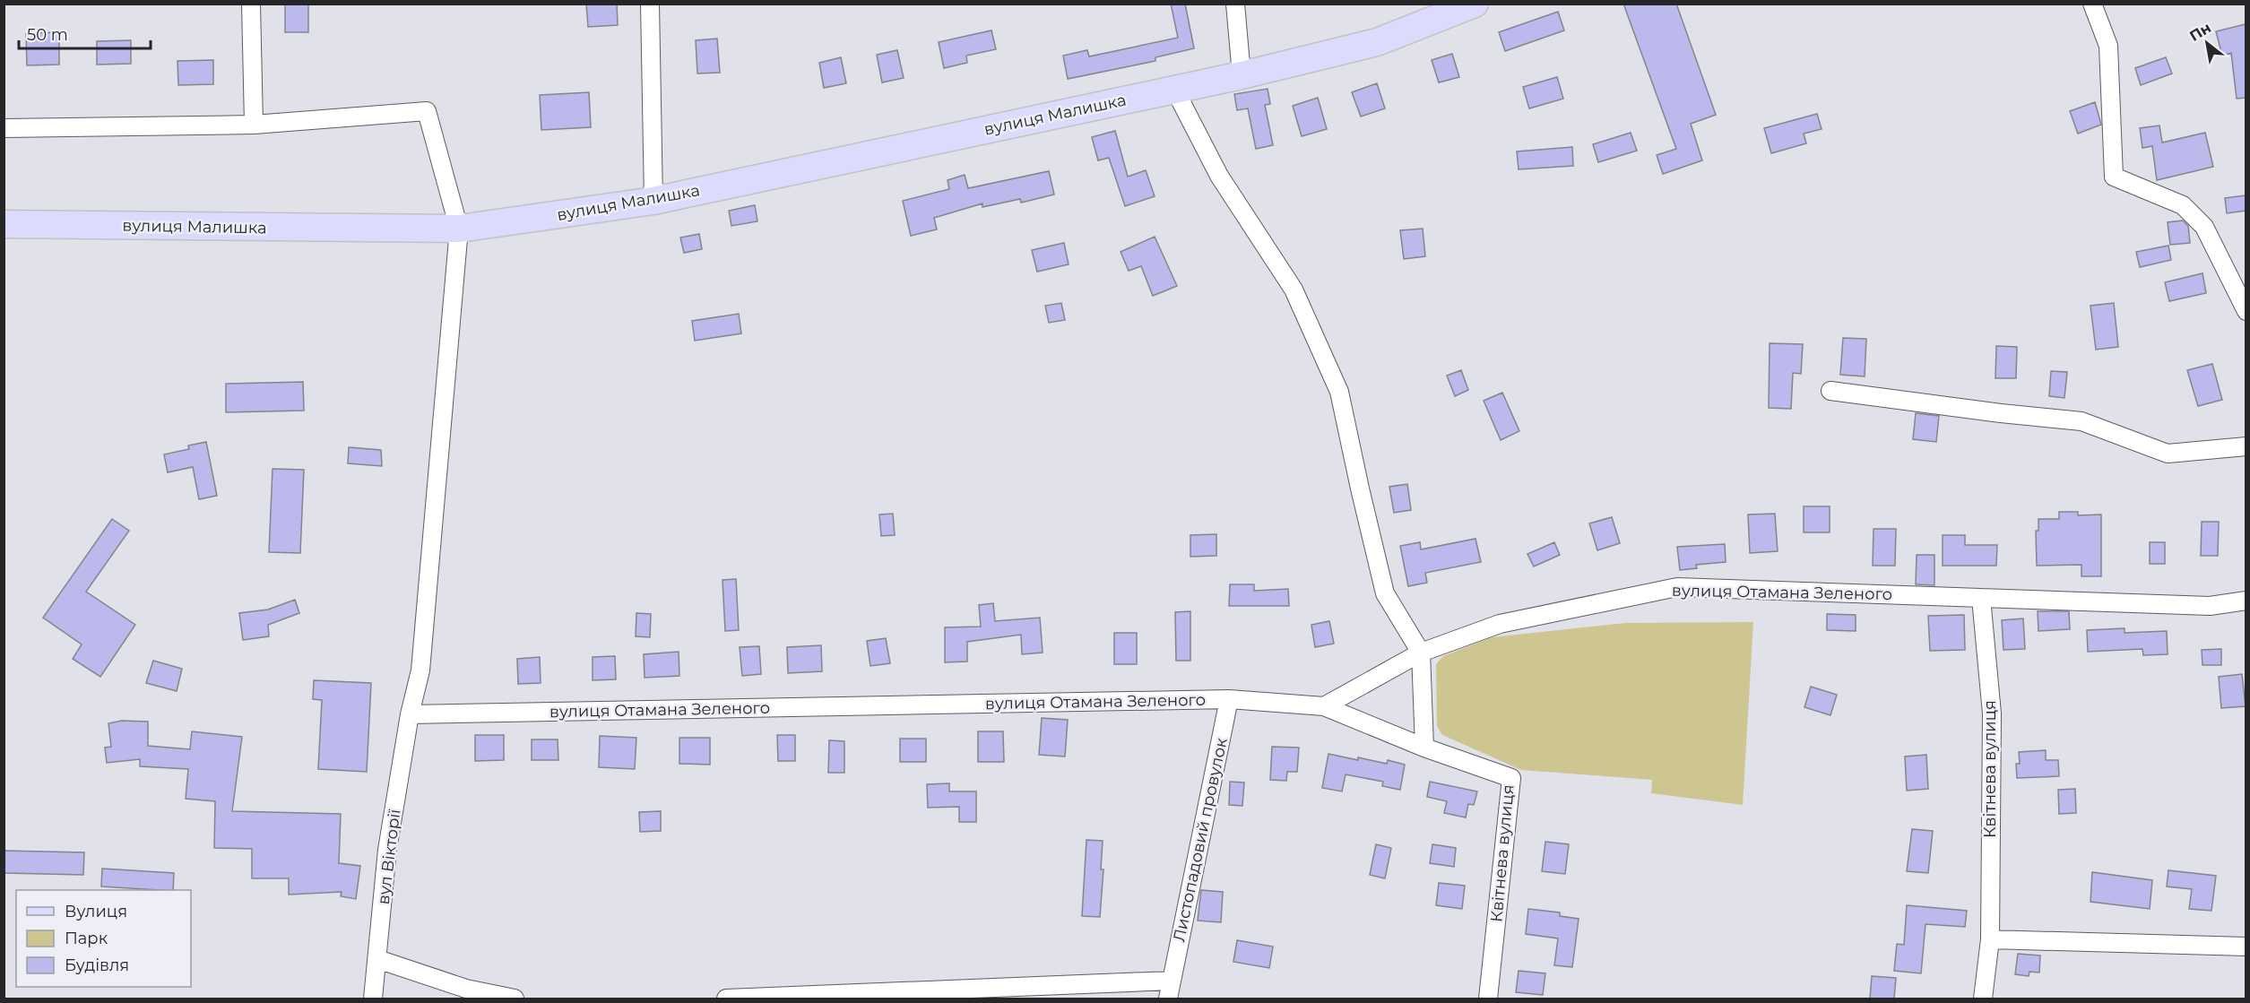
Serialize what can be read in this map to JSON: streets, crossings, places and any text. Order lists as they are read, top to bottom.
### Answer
{
  "streets": {
    "main road": ["вулиця Малишка"],
    "street": [
      "вулиця Отамана Зеленого",
      "Квітнева вулиця",
      "Листопадовий провулок",
      "вул Вікторії"
    ]
  },
  "crossings": [
    ["вулиця Отамана Зеленого", "Квітнева вулиця"],
    ["вулиця Отамана Зеленого", "Листопадовий провулок"],
    ["вулиця Отамана Зеленого", "вул Вікторії"]
  ],
  "legend": ["Вулиця", "Парк", "Будівля"],
  "scale_bar": "50 m",
  "north": "top left"
}
